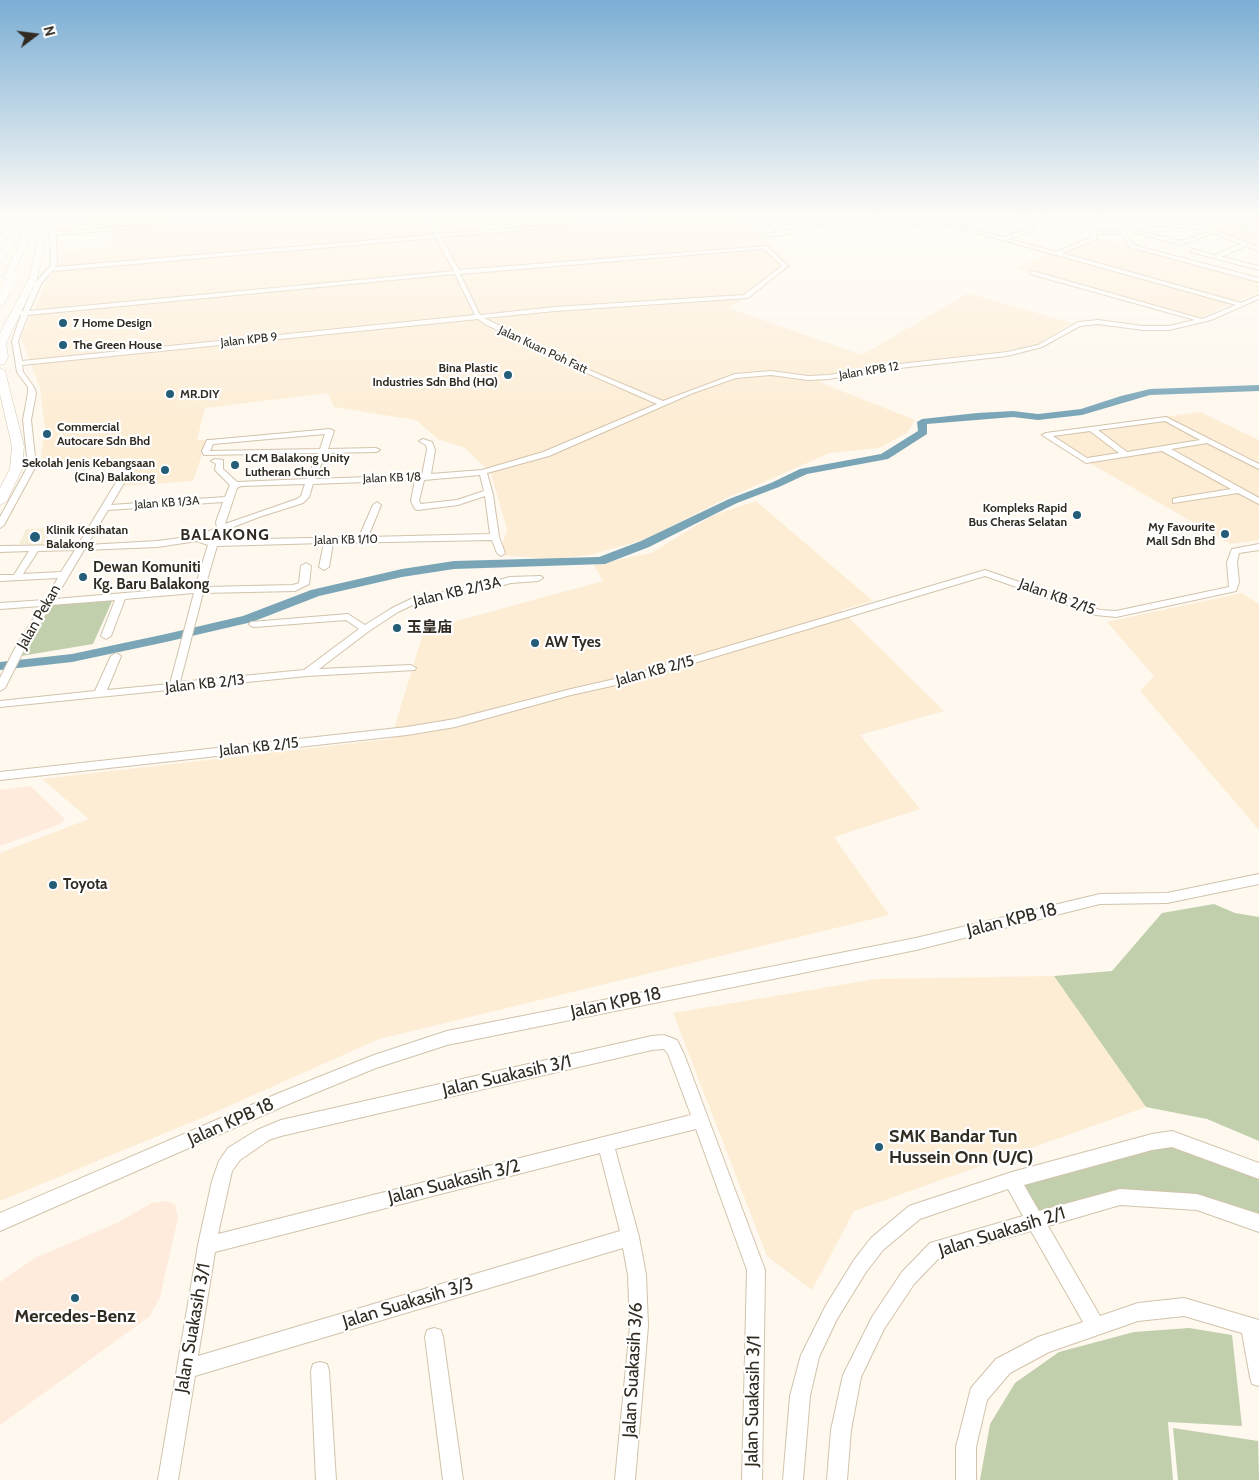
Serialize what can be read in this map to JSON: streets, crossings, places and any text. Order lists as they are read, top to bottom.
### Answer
{
  "streets": {
    "street": [
      "Jalan KPB 9",
      "Jalan Kuan Poh Fatt",
      "Jalan KPB 12",
      "Jalan KB 1/8",
      "Jalan KB 1/3A",
      "Jalan KB 1/10",
      "Jalan KB 2/13A",
      "Jalan KB 2/15",
      "Jalan Pekan",
      "Jalan KB 2/13",
      "Jalan KPB 18",
      "Jalan Suakasih 3/1",
      "Jalan Suakasih 3/2",
      "Jalan Suakasih 2/1",
      "Jalan Suakasih 3/3",
      "Jalan Suakasih 3/6"
    ]
  },
  "crossings": [
    ["Jalan KPB 9", "Jalan Kuan Poh Fatt"],
    ["Jalan Kuan Poh Fatt", "Jalan KPB 12"],
    ["Jalan KPB 12", "Jalan KB 1/8"],
    ["Jalan KB 1/3A", "Jalan Pekan"],
    ["Jalan KB 2/13A", "Jalan KB 2/13"],
    ["Jalan Suakasih 3/1", "Jalan Suakasih 3/2"],
    ["Jalan Suakasih 3/1", "Jalan Suakasih 3/3"],
    ["Jalan Suakasih 3/2", "Jalan Suakasih 3/6"],
    ["Jalan Suakasih 3/3", "Jalan Suakasih 3/6"]
  ],
  "districts": ["BALAKONG"],
  "places": [
    "7 Home Design",
    "The Green House",
    "Bina Plastic Industries Sdn Bhd (HQ)",
    "MR.DIY",
    "Commercial Autocare Sdn Bhd",
    "LCM Balakong Unity Lutheran Church",
    "Sekolah Jenis Kebangsaan (Cina) Balakong",
    "Kompleks Rapid Bus Cheras Selatan",
    "My Favourite Mall Sdn Bhd",
    "Klinik Kesihatan Balakong",
    "Dewan Komuniti Kg. Baru Balakong",
    "玉皇庙",
    "AW Tyes",
    "Toyota",
    "SMK Bandar Tun Hussein Onn (U/C)",
    "Mercedes-Benz"
  ],
  "north": "right"
}
